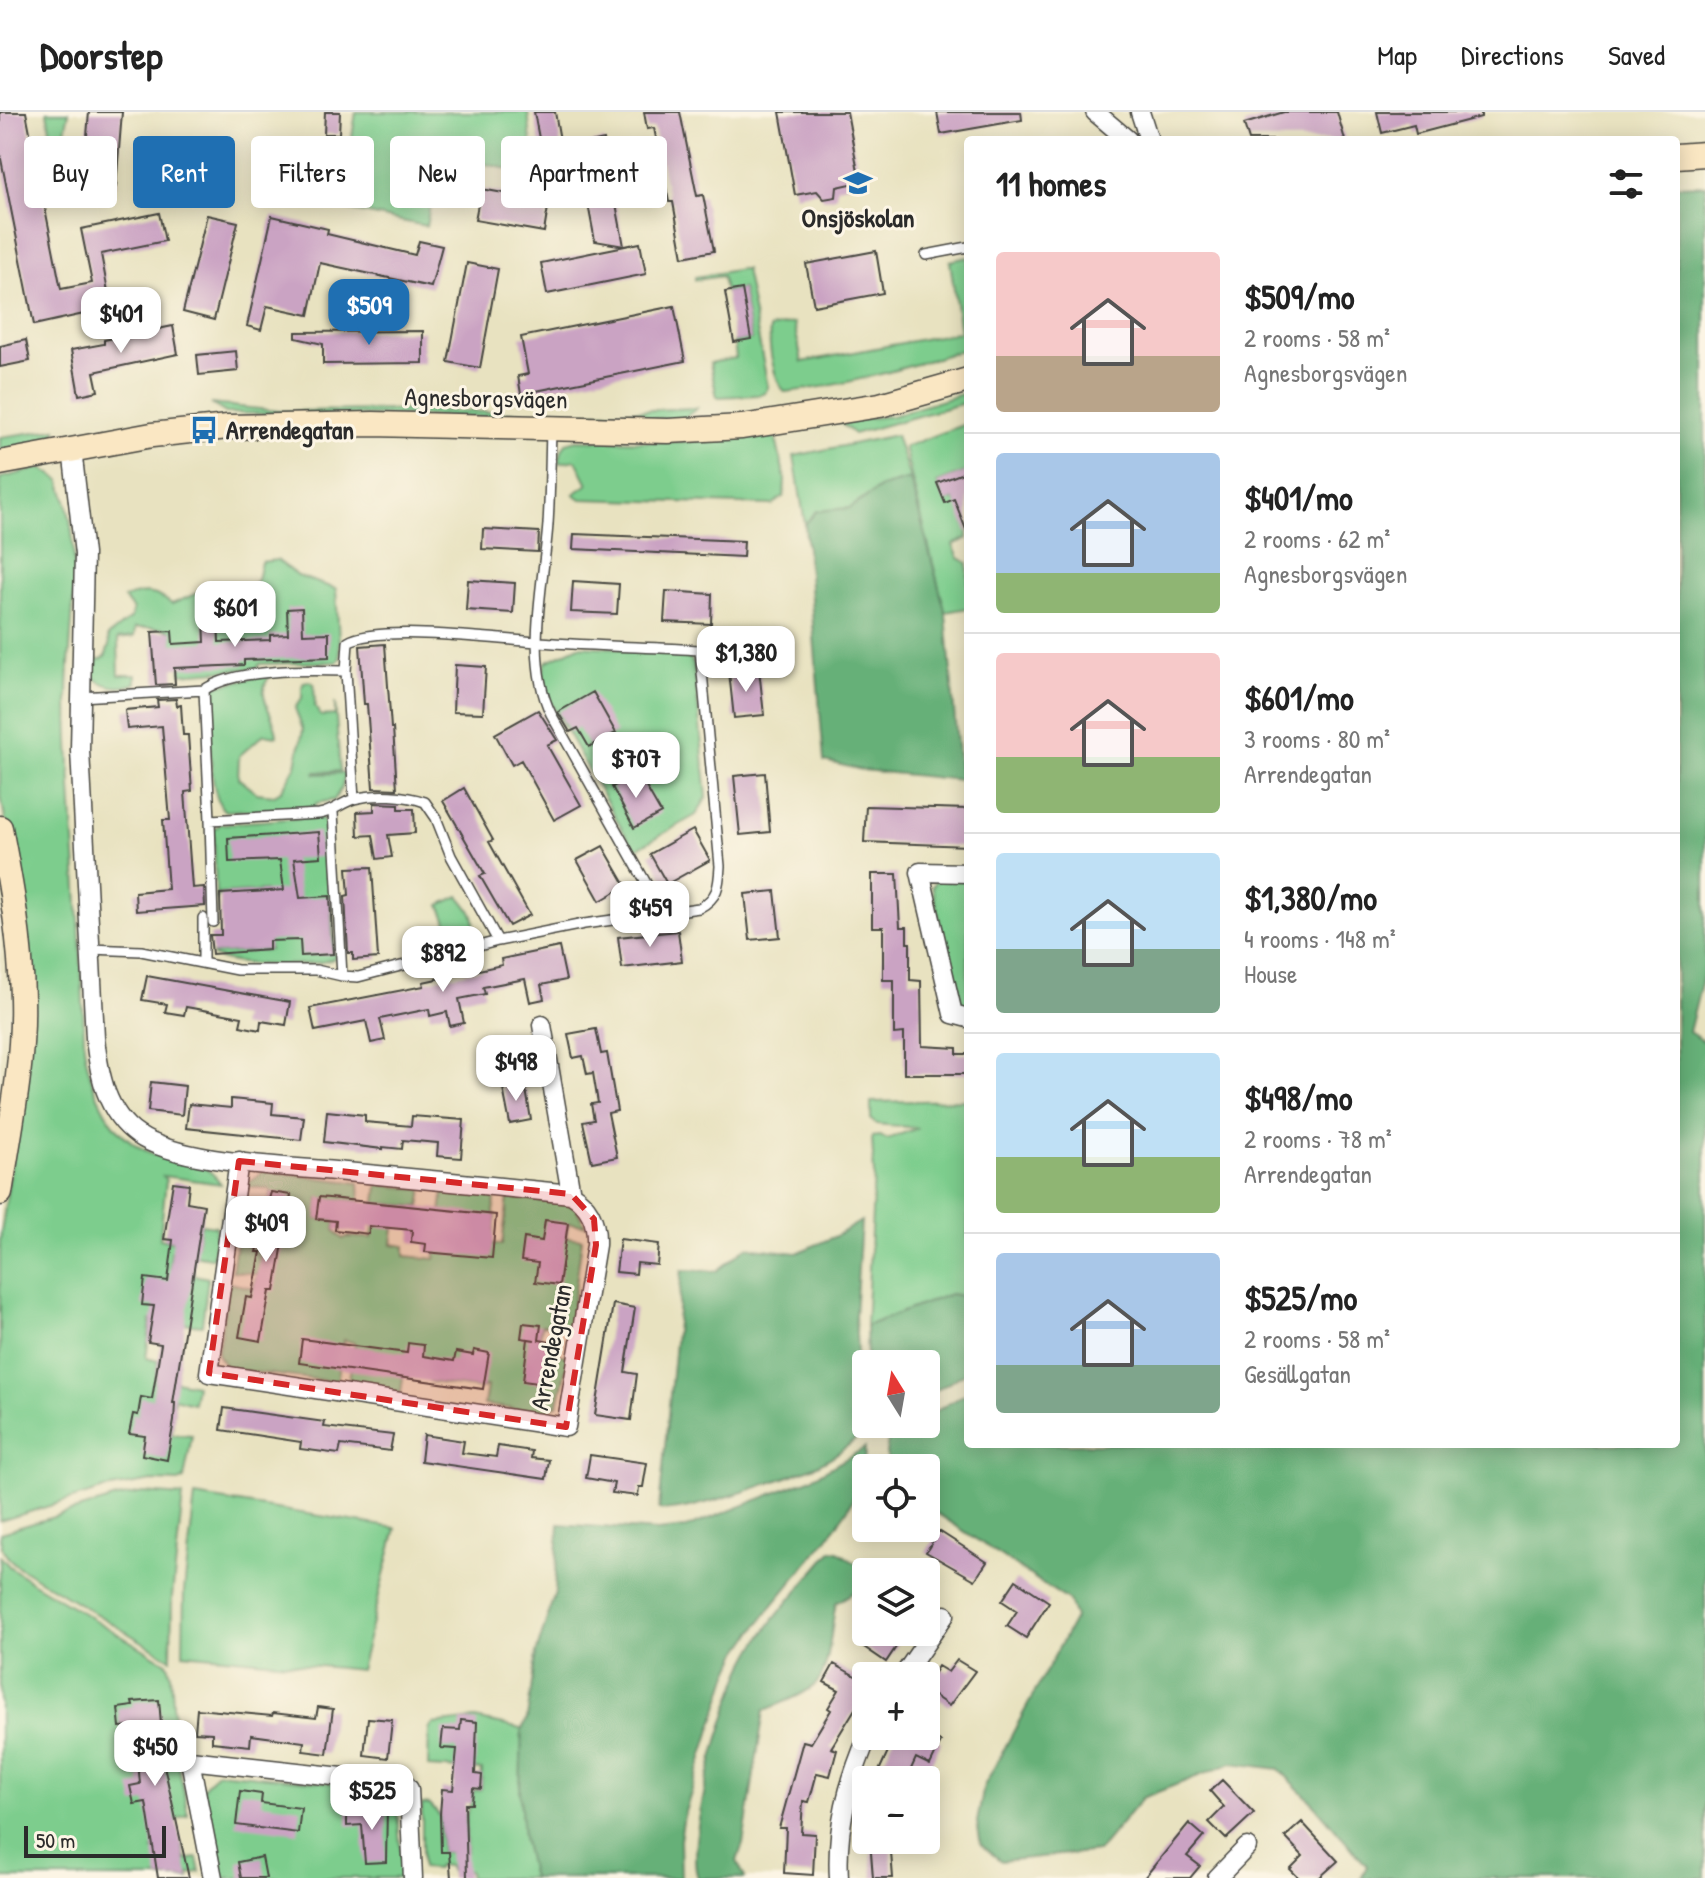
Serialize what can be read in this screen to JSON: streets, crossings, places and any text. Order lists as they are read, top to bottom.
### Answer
{
  "streets": {
    "street": ["Agnesborgsvägen", "Arrendegatan"]
  },
  "places": {
    "school or university": ["Onsjöskolan"],
    "bus stop": ["Arrendegatan"]
  },
  "scale_bar": "50 m",
  "north": "top",
  "page": {
    "header": "Doorstep",
    "nav": ["Map", "Directions", "Saved"],
    "chip": [
      "Buy",
      "Rent",
      "Filters",
      "New",
      "Apartment"
    ],
    "heading": "11 homes",
    "list": [
      {
        "name": "$509/mo",
        "note": "2 rooms · 58 m² · Agnesborgsvägen"
      },
      {
        "name": "$401/mo",
        "note": "2 rooms · 62 m² · Agnesborgsvägen"
      },
      {
        "name": "$601/mo",
        "note": "3 rooms · 80 m² · Arrendegatan"
      },
      {
        "name": "$1,380/mo",
        "note": "4 rooms · 148 m² · House"
      },
      {
        "name": "$498/mo",
        "note": "2 rooms · 78 m² · Arrendegatan"
      },
      {
        "name": "$525/mo",
        "note": "2 rooms · 58 m² · Gesällgatan"
      }
    ],
    "price": [
      "$509",
      "$401",
      "$601",
      "$1,380",
      "$707",
      "$459",
      "$892",
      "$498",
      "$409",
      "$450",
      "$525"
    ],
    "map_buttons": ["+", "−"],
    "scale": "50 m"
  }
}
